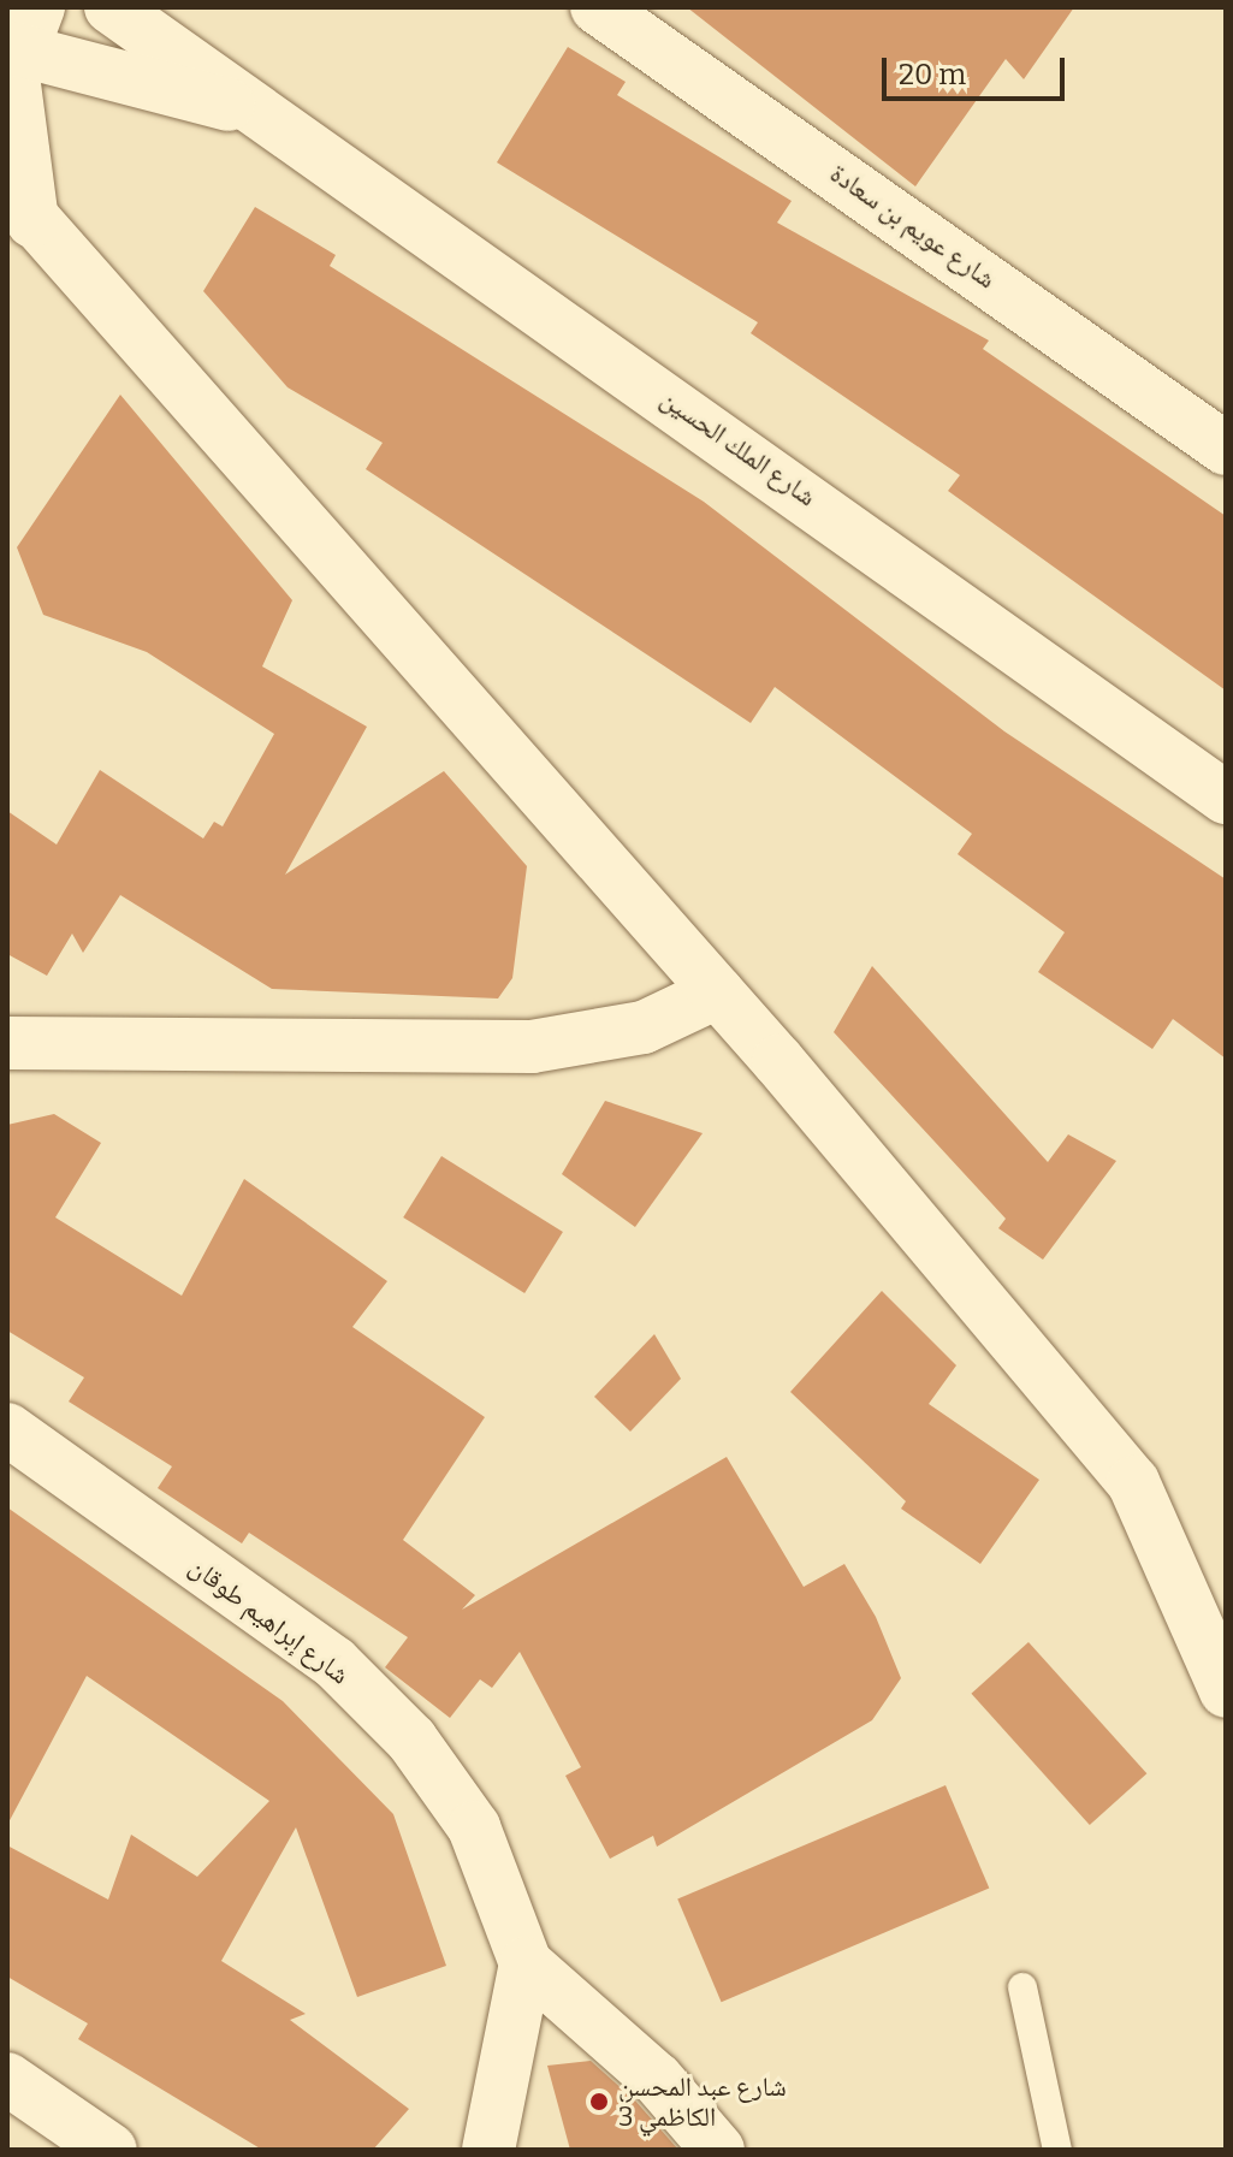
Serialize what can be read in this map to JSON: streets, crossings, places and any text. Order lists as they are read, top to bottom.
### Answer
{
  "streets": {
    "street": ["شارع عويم بن سعادة", "شارع الملك الحسين", "شارع إبراهيم طوقان"]
  },
  "places": ["شارع عبد المحسن الكاظمي 3"],
  "scale_bar": "20 m"
}
